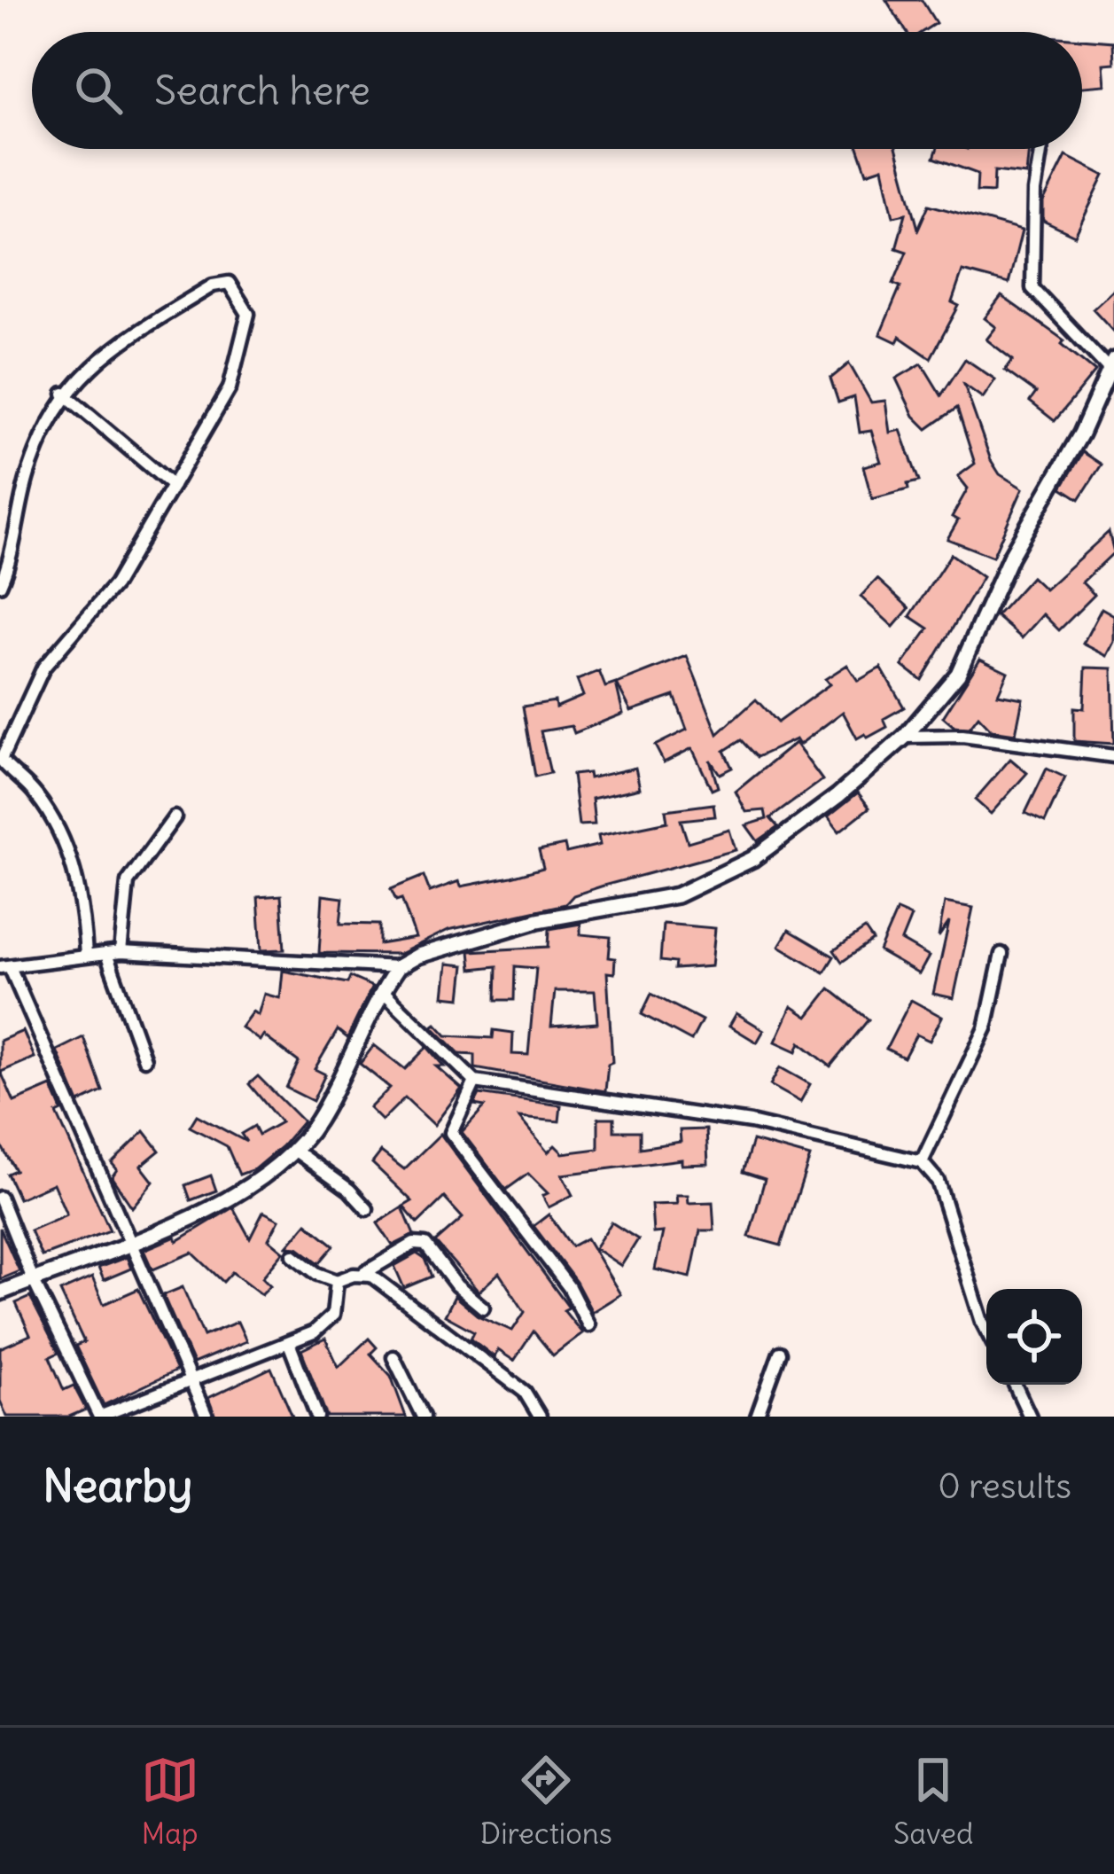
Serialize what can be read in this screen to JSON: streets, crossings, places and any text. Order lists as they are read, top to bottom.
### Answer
{
  "page": {
    "search": "Search here",
    "heading": ["Nearby", "0 results"],
    "nav": ["Map", "Directions", "Saved"]
  }
}
